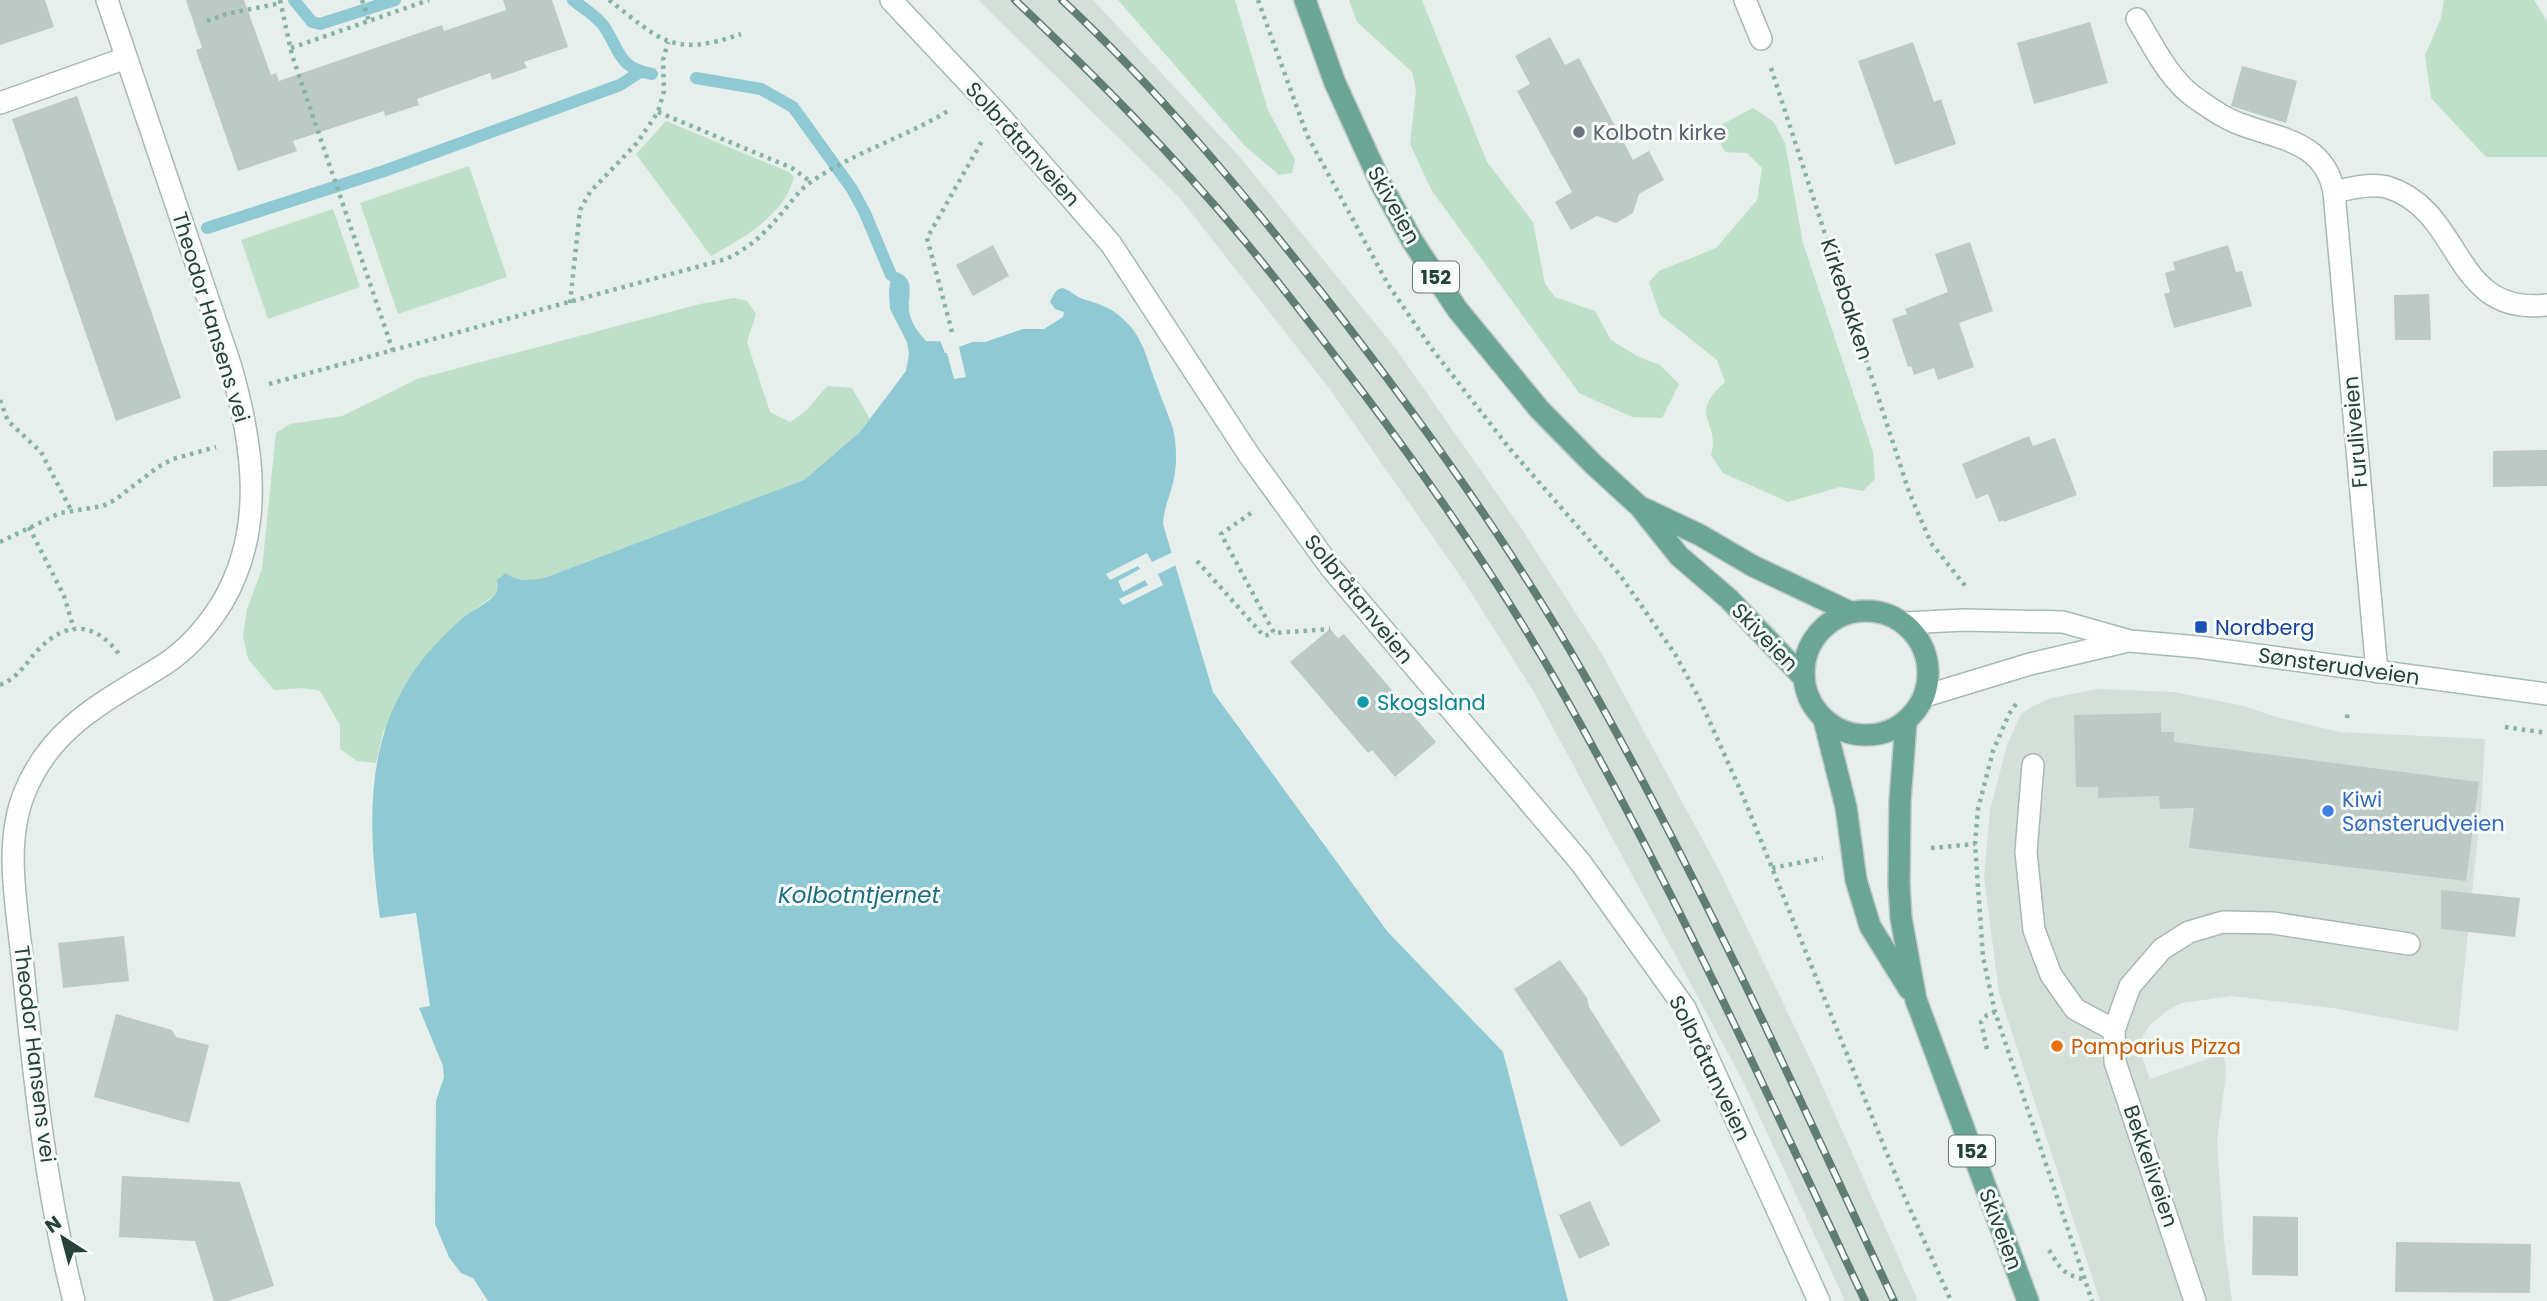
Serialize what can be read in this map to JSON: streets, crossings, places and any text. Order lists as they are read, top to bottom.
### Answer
{
  "streets": {
    "main road": ["Skiveien", "152"],
    "street": [
      "Solbråtanveien",
      "Theodor Hansens vei",
      "Furuliveien",
      "Sønsterudveien",
      "Bekkeliveien"
    ],
    "path": ["Kirkebakken"]
  },
  "crossings": [
    ["Skiveien", "152"],
    ["Skiveien", "Sønsterudveien"],
    ["152", "Sønsterudveien"],
    ["Furuliveien", "Sønsterudveien"]
  ],
  "water": ["Kolbotntjernet"],
  "places": {
    "other": [
      "Kolbotn kirke",
      "Skogsland",
      "Kiwi Sønsterudveien",
      "Pamparius Pizza"
    ],
    "transit": ["Nordberg"]
  },
  "north": "top left"
}
